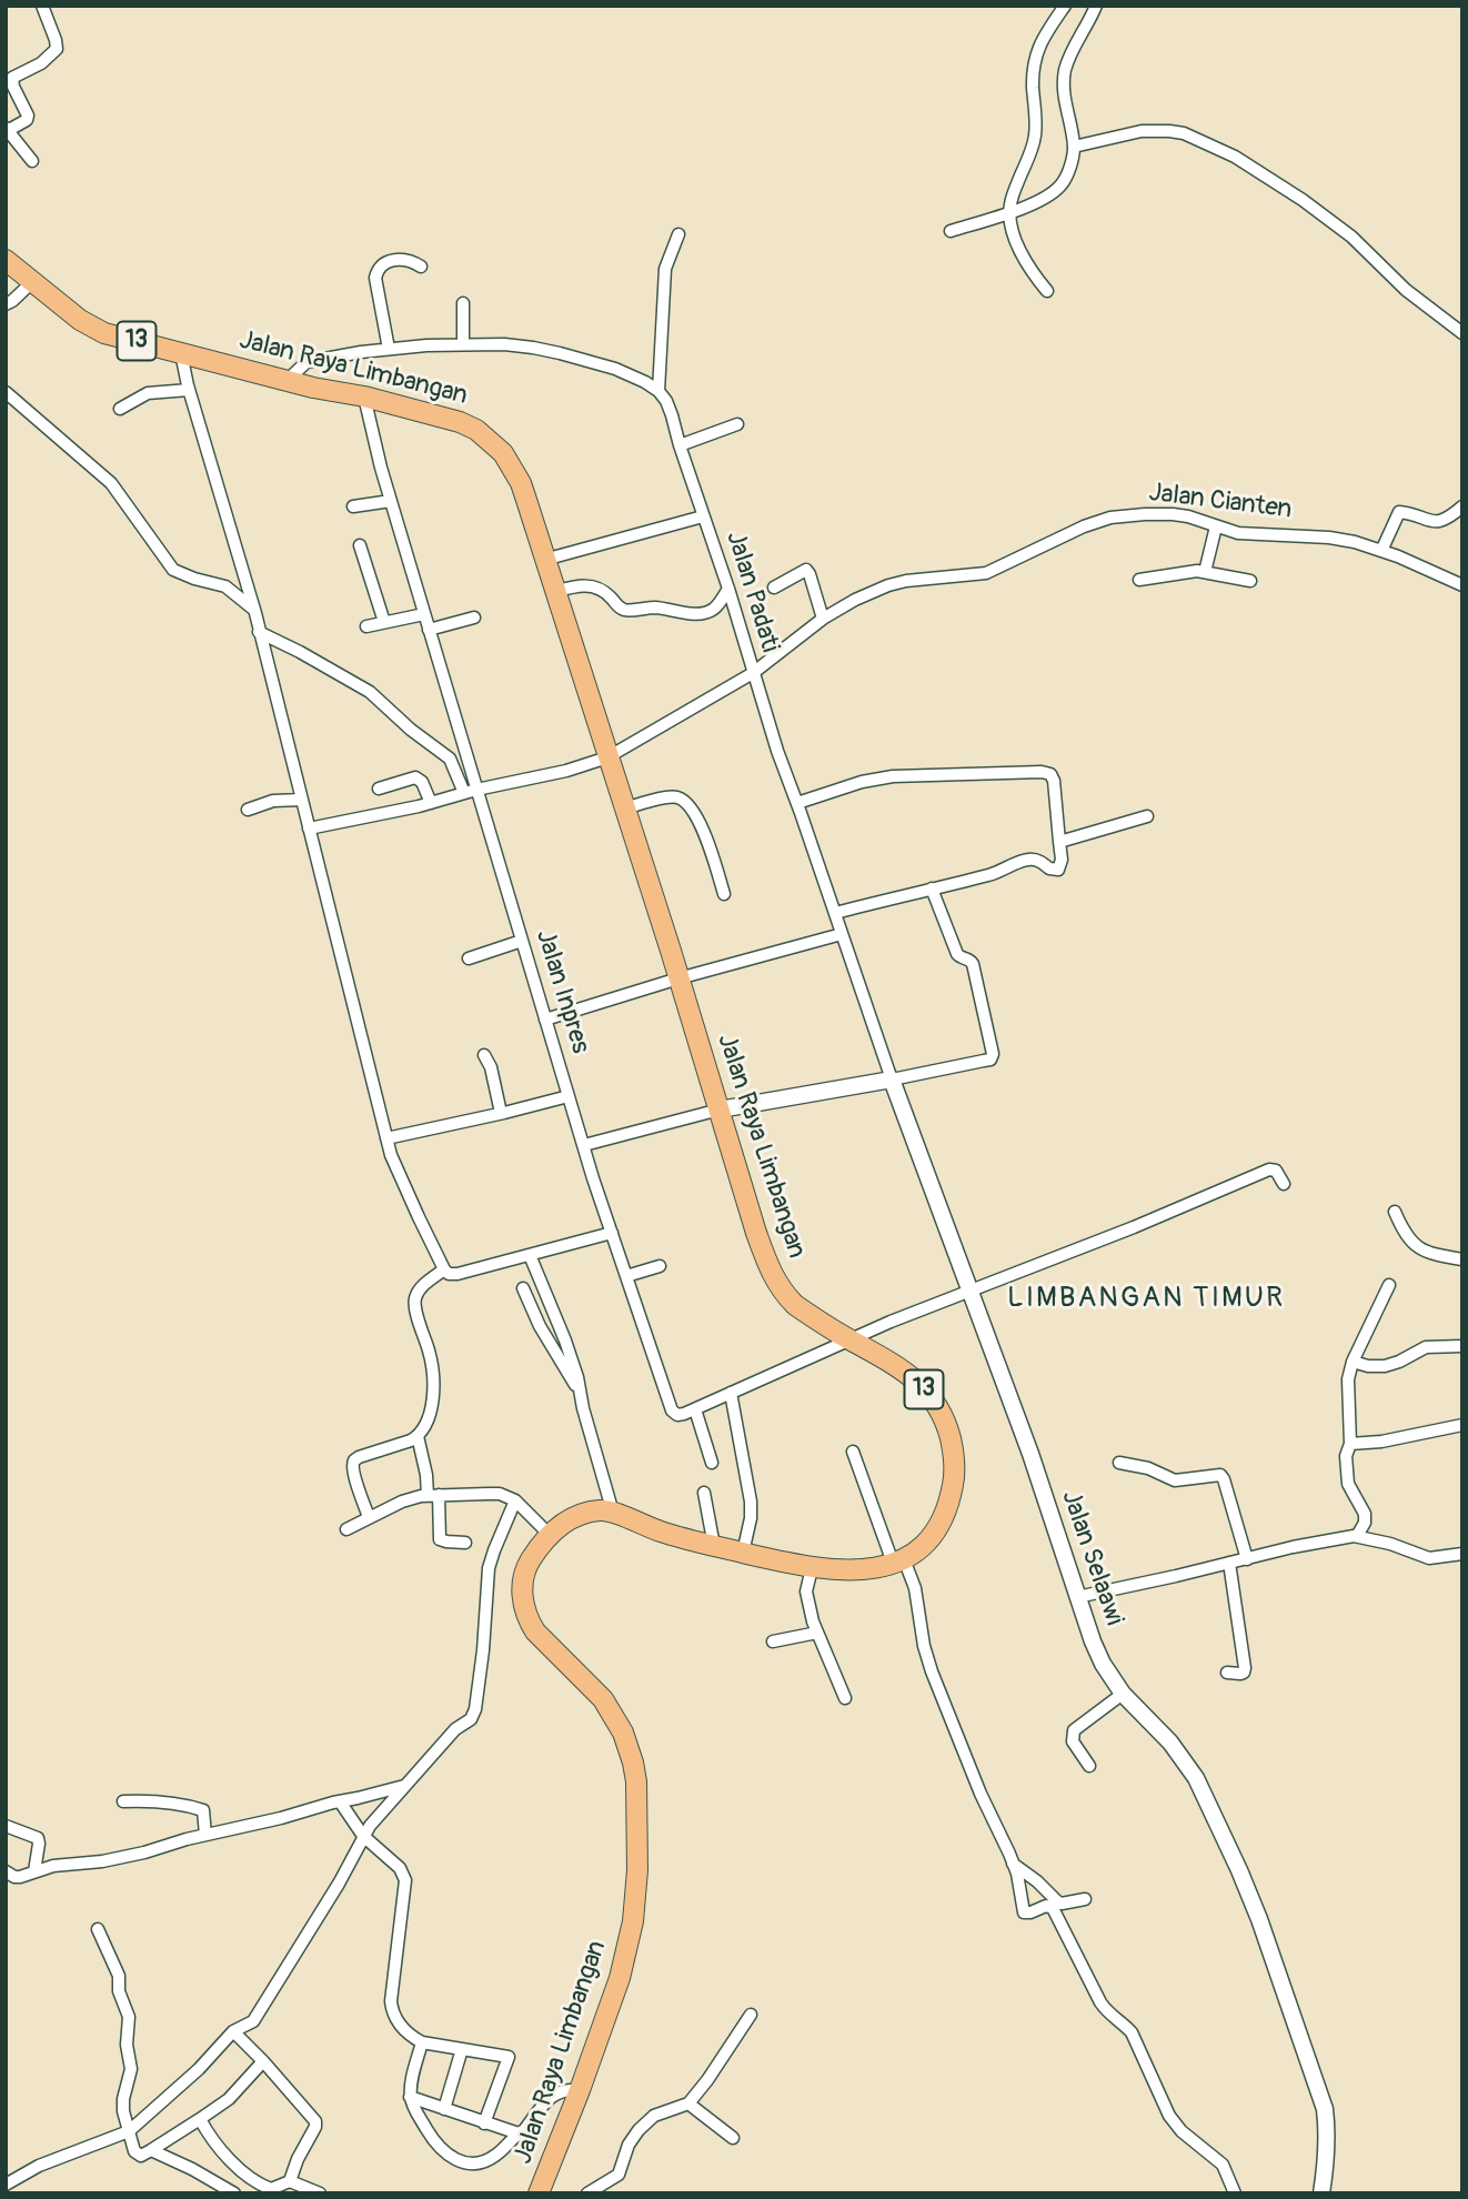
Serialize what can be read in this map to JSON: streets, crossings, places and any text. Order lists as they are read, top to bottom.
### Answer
{
  "streets": {
    "highway": ["13", "Jalan Raya Limbangan"],
    "street": [
      "Jalan Cianten",
      "Jalan Padati",
      "Jalan Inpres",
      "Jalan Selaawi"
    ]
  },
  "crossings": [
    ["Jalan Raya Limbangan", "Jalan Cianten"],
    ["Jalan Raya Limbangan", "Jalan Inpres"],
    ["Jalan Cianten", "Jalan Padati"],
    ["Jalan Cianten", "Jalan Inpres"],
    ["Jalan Padati", "Jalan Selaawi"]
  ],
  "districts": ["LIMBANGAN TIMUR"]
}
